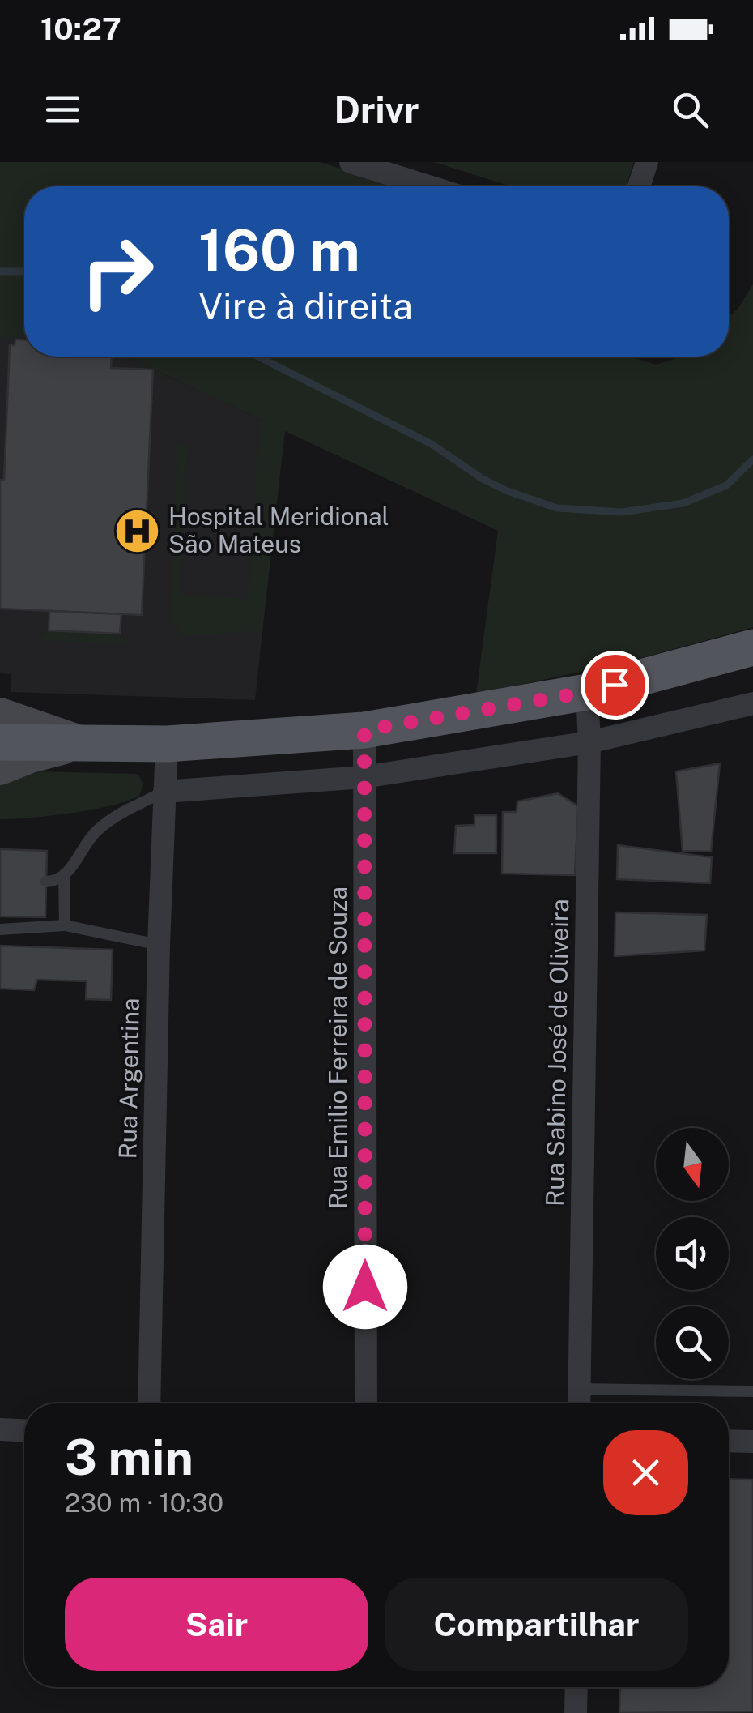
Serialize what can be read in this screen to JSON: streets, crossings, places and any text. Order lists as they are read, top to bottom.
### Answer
{
  "streets": {
    "street": ["Rua Emilio Ferreira de Souza", "Rua Sabino José de Oliveira", "Rua Argentina"]
  },
  "places": {
    "hospital": ["Hospital Meridional São Mateus"]
  },
  "north": "bottom",
  "page": {
    "status": "10:27",
    "header": "Drivr",
    "turn": ["160 m", "Vire à direita"],
    "heading": ["3 min", "230 m · 10:30"],
    "buttons": ["Sair", "Compartilhar"]
  }
}
